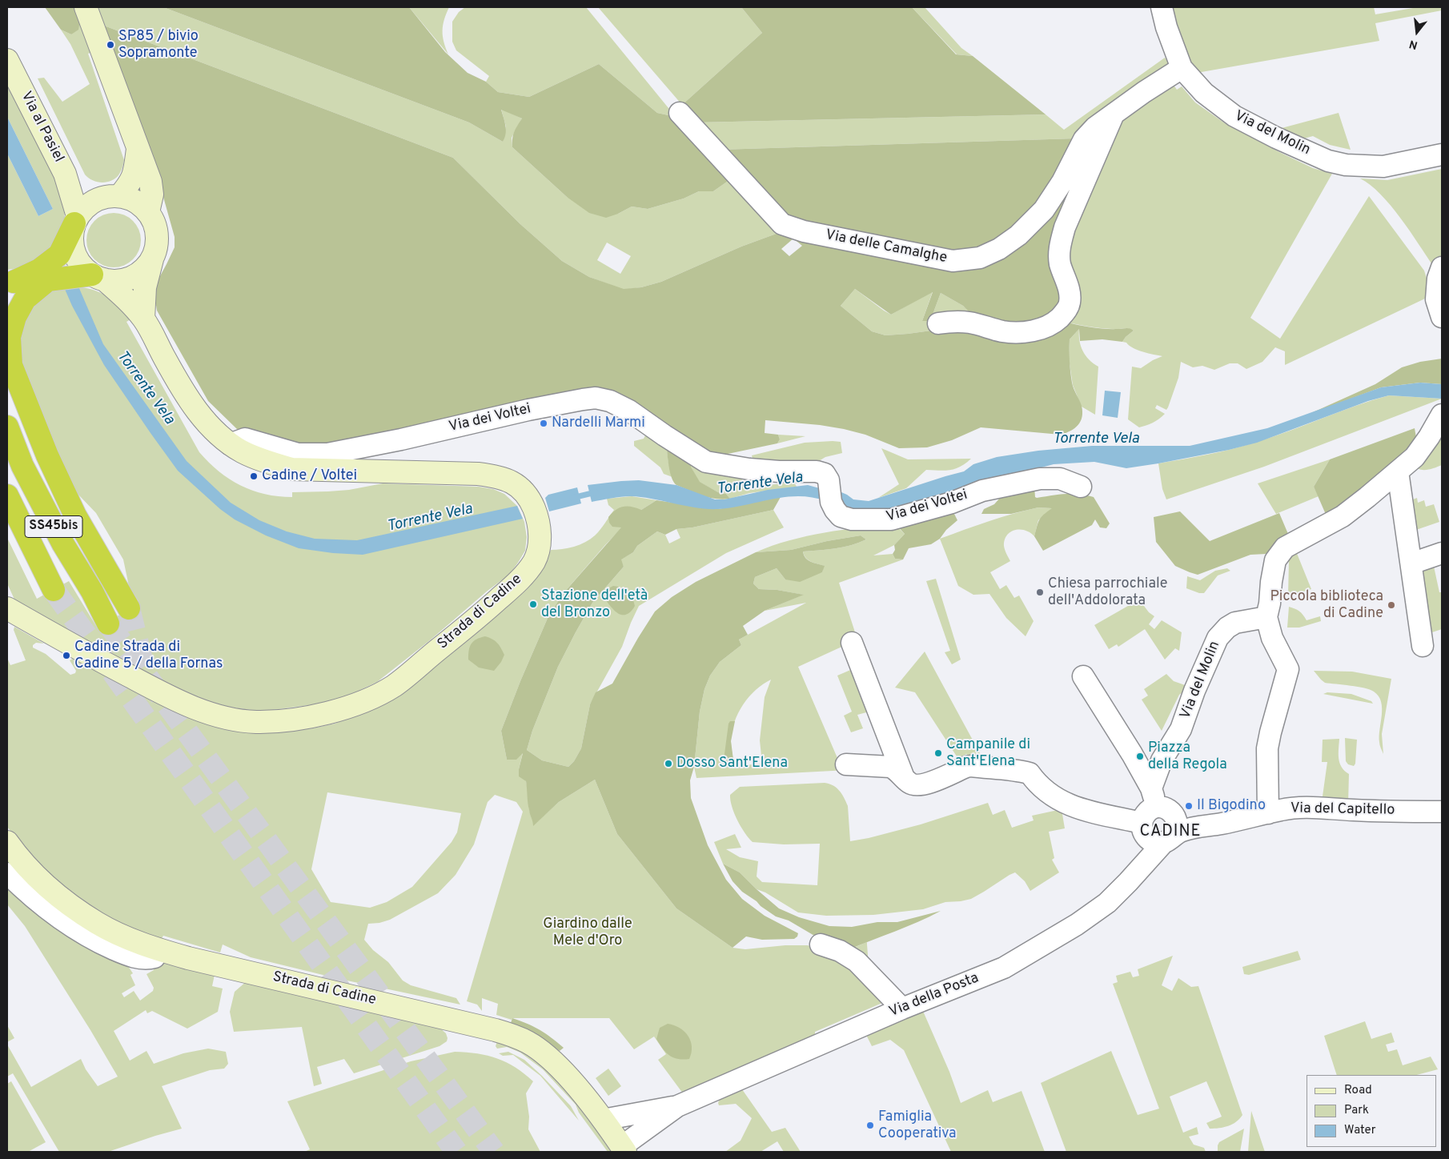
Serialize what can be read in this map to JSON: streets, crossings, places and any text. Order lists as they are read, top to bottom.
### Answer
{
  "streets": {
    "highway": ["SS45bis"],
    "street": [
      "Via al Pasiel",
      "Via del Molin",
      "Via delle Camalghe",
      "Via dei Voltei",
      "Strada di Cadine",
      "Via del Capitello",
      "Via della Posta"
    ]
  },
  "crossings": [
    ["Via al Pasiel", "Strada di Cadine"],
    ["Via del Molin", "Via delle Camalghe"],
    ["Via dei Voltei", "Strada di Cadine"],
    ["Strada di Cadine", "Via della Posta"],
    ["Via del Capitello", "Via della Posta"]
  ],
  "districts": ["CADINE"],
  "water": ["Torrente Vela"],
  "parks": ["Giardino dalle Mele d'Oro"],
  "places": [
    "SP85 / bivio Sopramonte",
    "Nardelli Marmi",
    "Cadine / Voltei",
    "Chiesa parrochiale dell'Addolorata",
    "Stazione dell'età del Bronzo",
    "Piccola biblioteca di Cadine",
    "Cadine Strada di Cadine 5 / della Fornas",
    "Campanile di Sant'Elena",
    "Piazza della Regola",
    "Dosso Sant'Elena",
    "Il Bigodino",
    "Famiglia Cooperativa"
  ],
  "legend": ["Road", "Park", "Water"],
  "north": "bottom"
}
